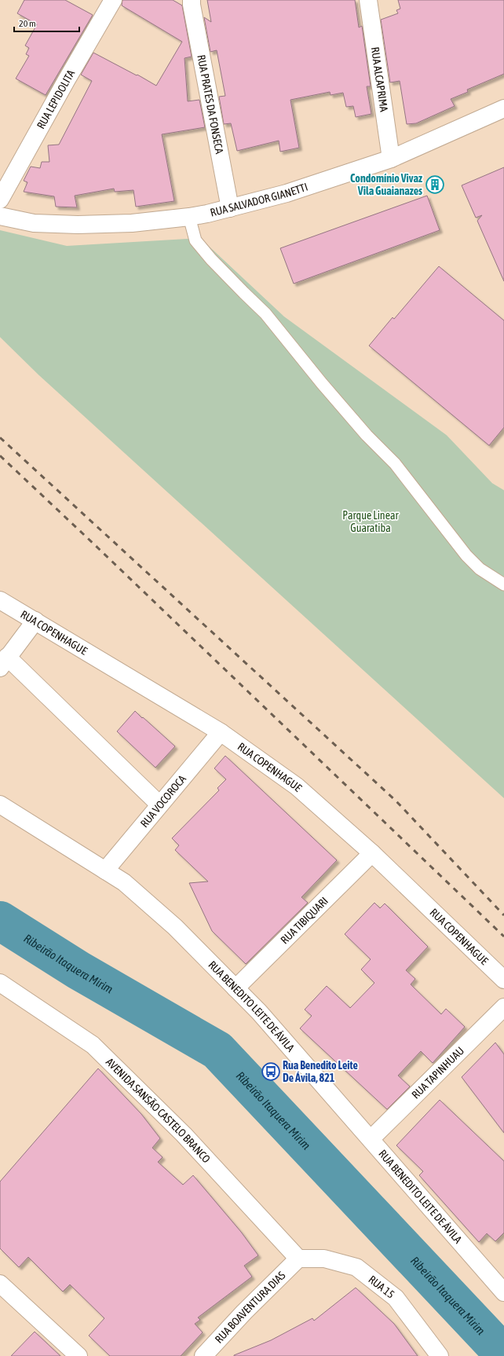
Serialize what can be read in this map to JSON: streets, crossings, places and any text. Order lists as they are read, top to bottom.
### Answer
{
  "streets": {
    "street": [
      "RUA ALCAPRIMA",
      "RUA LEPIDOLITA",
      "RUA PRATES DA FONSECA",
      "RUA SALVADOR GIANETTI",
      "RUA COPENHAGUE",
      "RUA VOCOROCA",
      "RUA TIBIQUARI",
      "RUA BENEDITO LEITE DE ÁVILA",
      "RUA TAPINHUAU",
      "AVENIDA SANSÃO CASTELO BRANCO",
      "RUA 15",
      "RUA BOAVENTURA DIAS"
    ]
  },
  "crossings": [
    ["RUA ALCAPRIMA", "RUA SALVADOR GIANETTI"],
    ["RUA PRATES DA FONSECA", "RUA SALVADOR GIANETTI"],
    ["RUA COPENHAGUE", "RUA VOCOROCA"],
    ["RUA COPENHAGUE", "RUA TIBIQUARI"],
    ["RUA VOCOROCA", "RUA BENEDITO LEITE DE ÁVILA"],
    ["RUA TIBIQUARI", "RUA BENEDITO LEITE DE ÁVILA"],
    ["RUA BENEDITO LEITE DE ÁVILA", "RUA TAPINHUAU"],
    ["AVENIDA SANSÃO CASTELO BRANCO", "RUA 15"],
    ["AVENIDA SANSÃO CASTELO BRANCO", "RUA BOAVENTURA DIAS"],
    ["RUA 15", "RUA BOAVENTURA DIAS"]
  ],
  "water": ["Ribeirão Itaquera Mirim"],
  "parks": ["Parque Linear Guaratiba"],
  "places": {
    "building": ["Condomínio Vivaz Vila Guaianazes"],
    "bus stop": ["Rua Benedito Leite De Ávila, 821"]
  },
  "scale_bar": "20 m"
}
